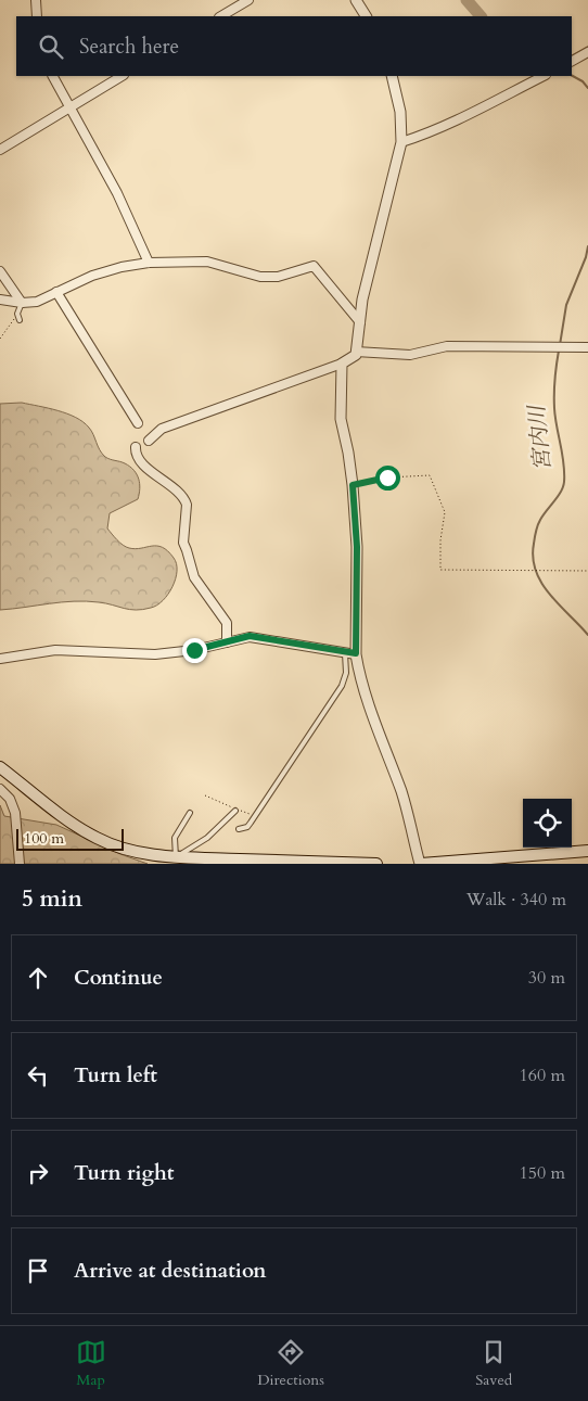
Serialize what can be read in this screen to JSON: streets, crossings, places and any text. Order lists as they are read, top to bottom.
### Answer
{
  "water": ["宮内川"],
  "scale_bar": "100 m",
  "page": {
    "search": "Search here",
    "scale": "100 m",
    "heading": ["5 min", "Walk · 340 m"],
    "list": [
      ["Continue", "30 m"],
      ["Turn left", "160 m"],
      ["Turn right", "150 m"],
      "Arrive at destination"
    ],
    "nav": ["Map", "Directions", "Saved"]
  }
}
